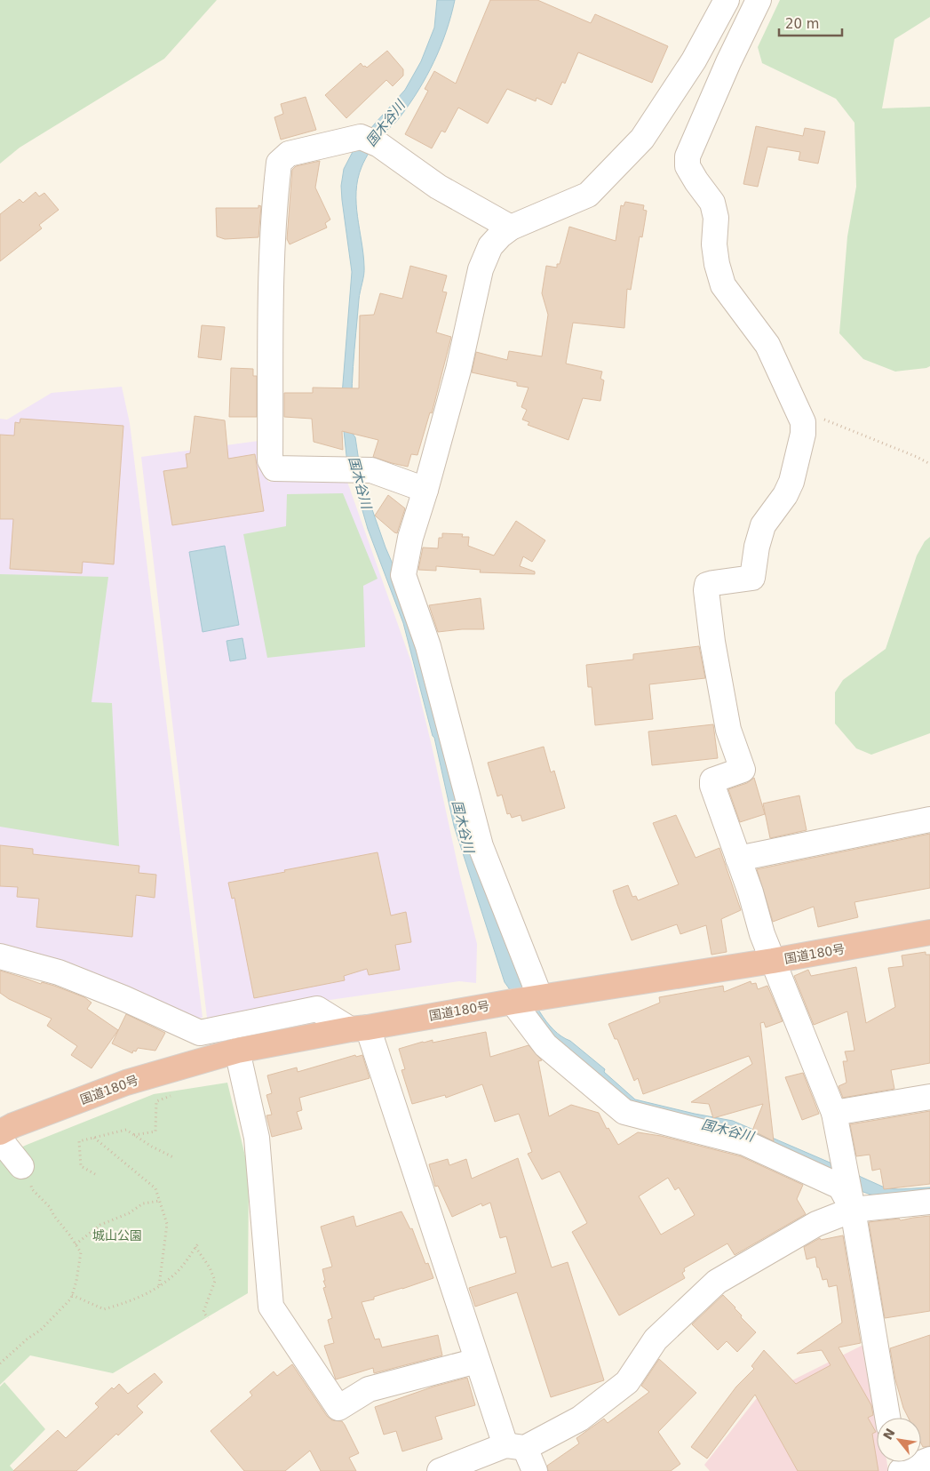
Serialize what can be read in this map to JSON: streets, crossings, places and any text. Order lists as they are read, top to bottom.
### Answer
{
  "streets": {
    "highway": ["国道180号"]
  },
  "water": ["国木谷川"],
  "parks": ["城山公園"],
  "scale_bar": "20 m",
  "north": "top left"
}
